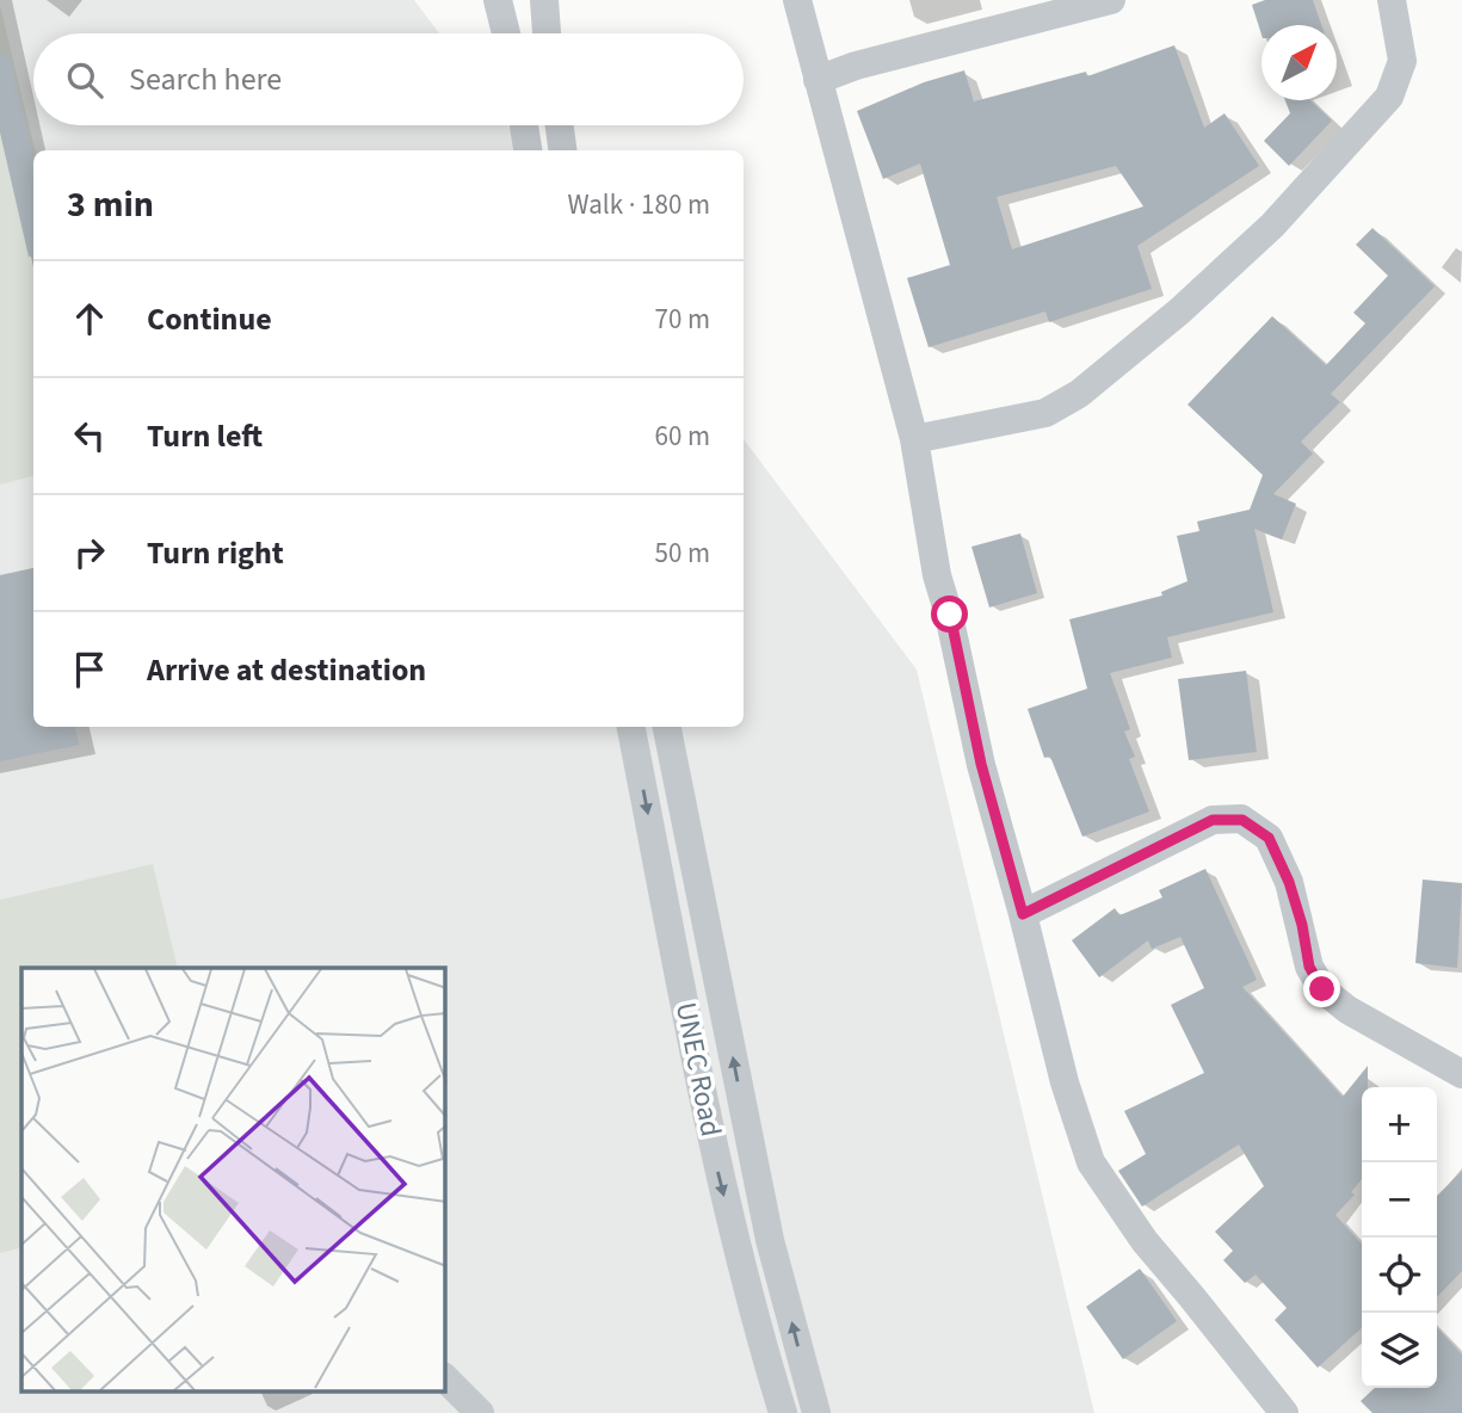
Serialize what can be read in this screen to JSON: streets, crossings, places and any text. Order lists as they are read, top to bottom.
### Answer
{
  "streets": {
    "street": ["UNEC Road"]
  },
  "north": "top right",
  "page": {
    "search": "Search here",
    "heading": ["3 min", "Walk · 180 m"],
    "list": [
      ["Continue", "70 m"],
      ["Turn left", "60 m"],
      ["Turn right", "50 m"],
      "Arrive at destination"
    ],
    "map_buttons": ["+", "−"]
  }
}
